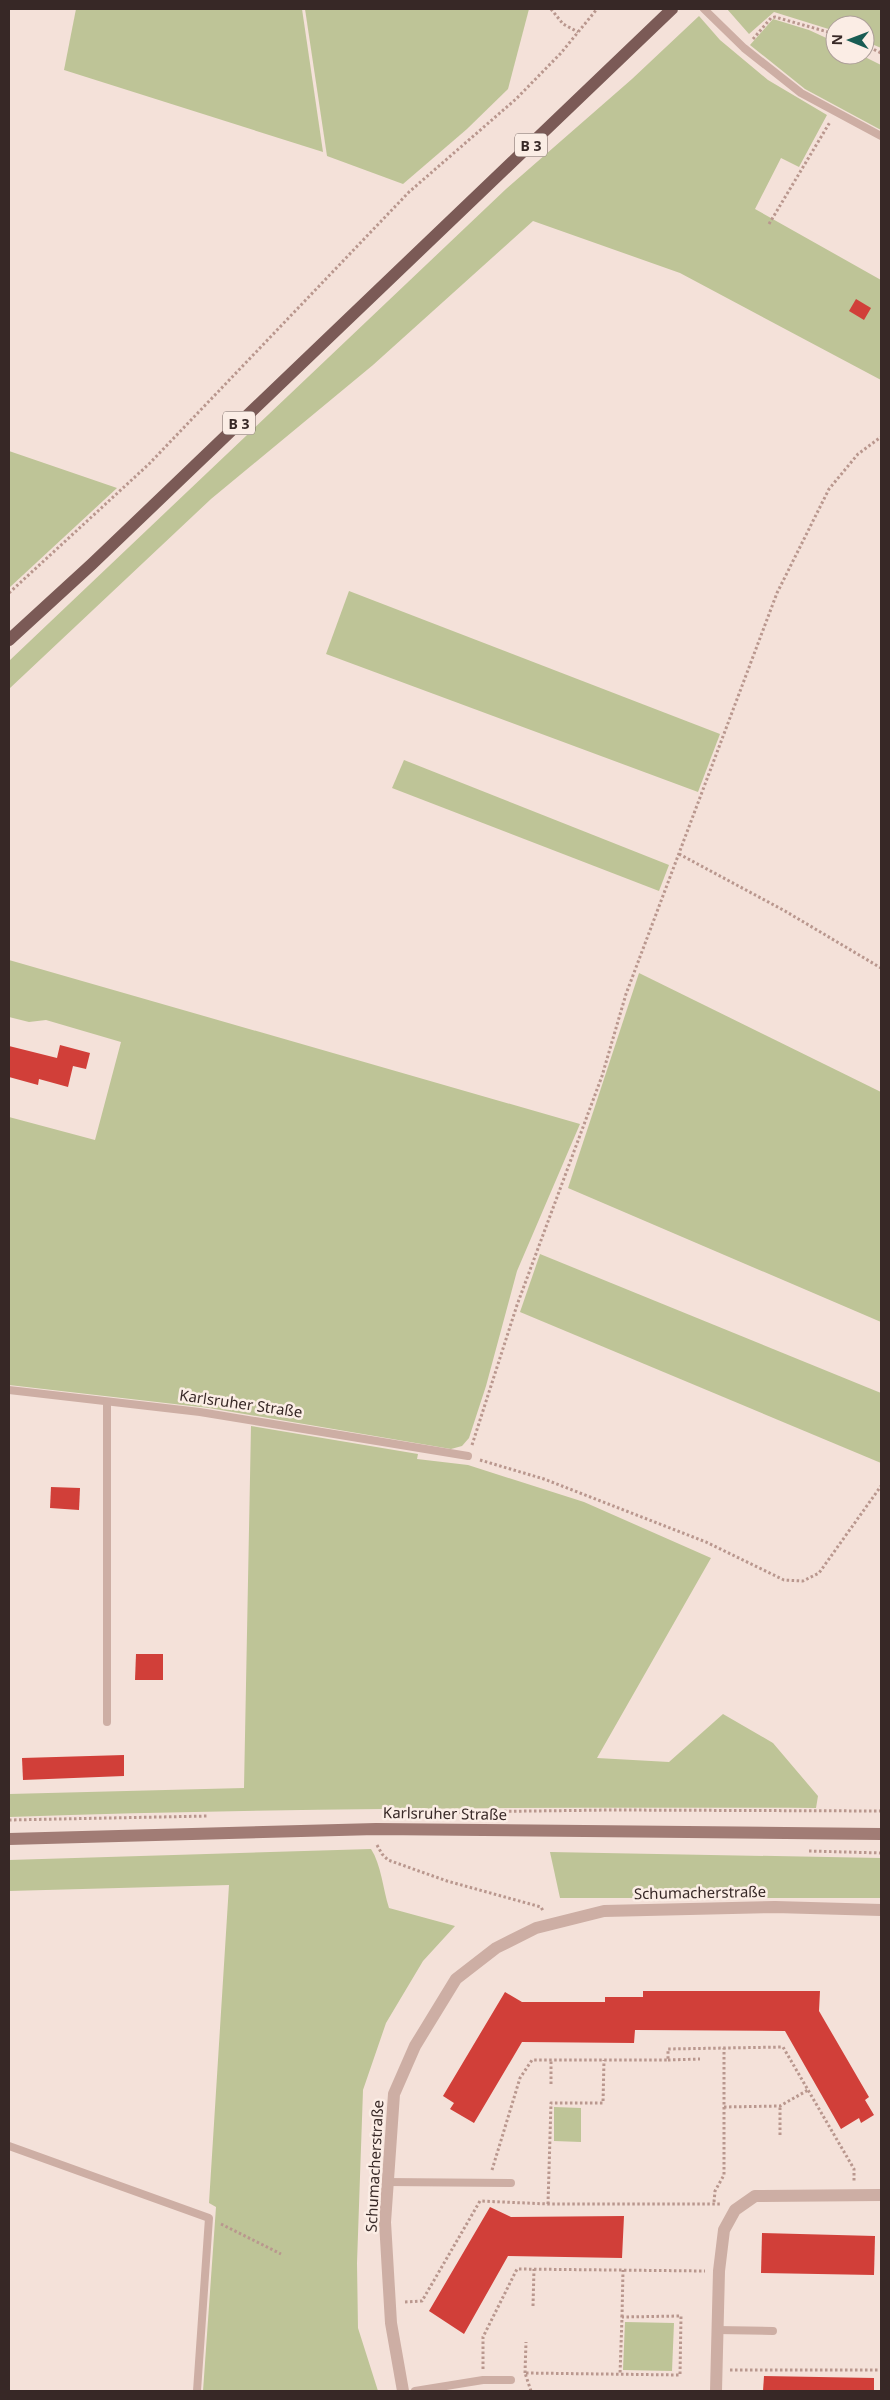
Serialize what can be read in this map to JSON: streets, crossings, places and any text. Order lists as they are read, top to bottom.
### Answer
{
  "streets": {
    "main road": ["B 3", "Karlsruher Straße"],
    "street": ["Schumacherstraße"]
  },
  "north": "left"
}
